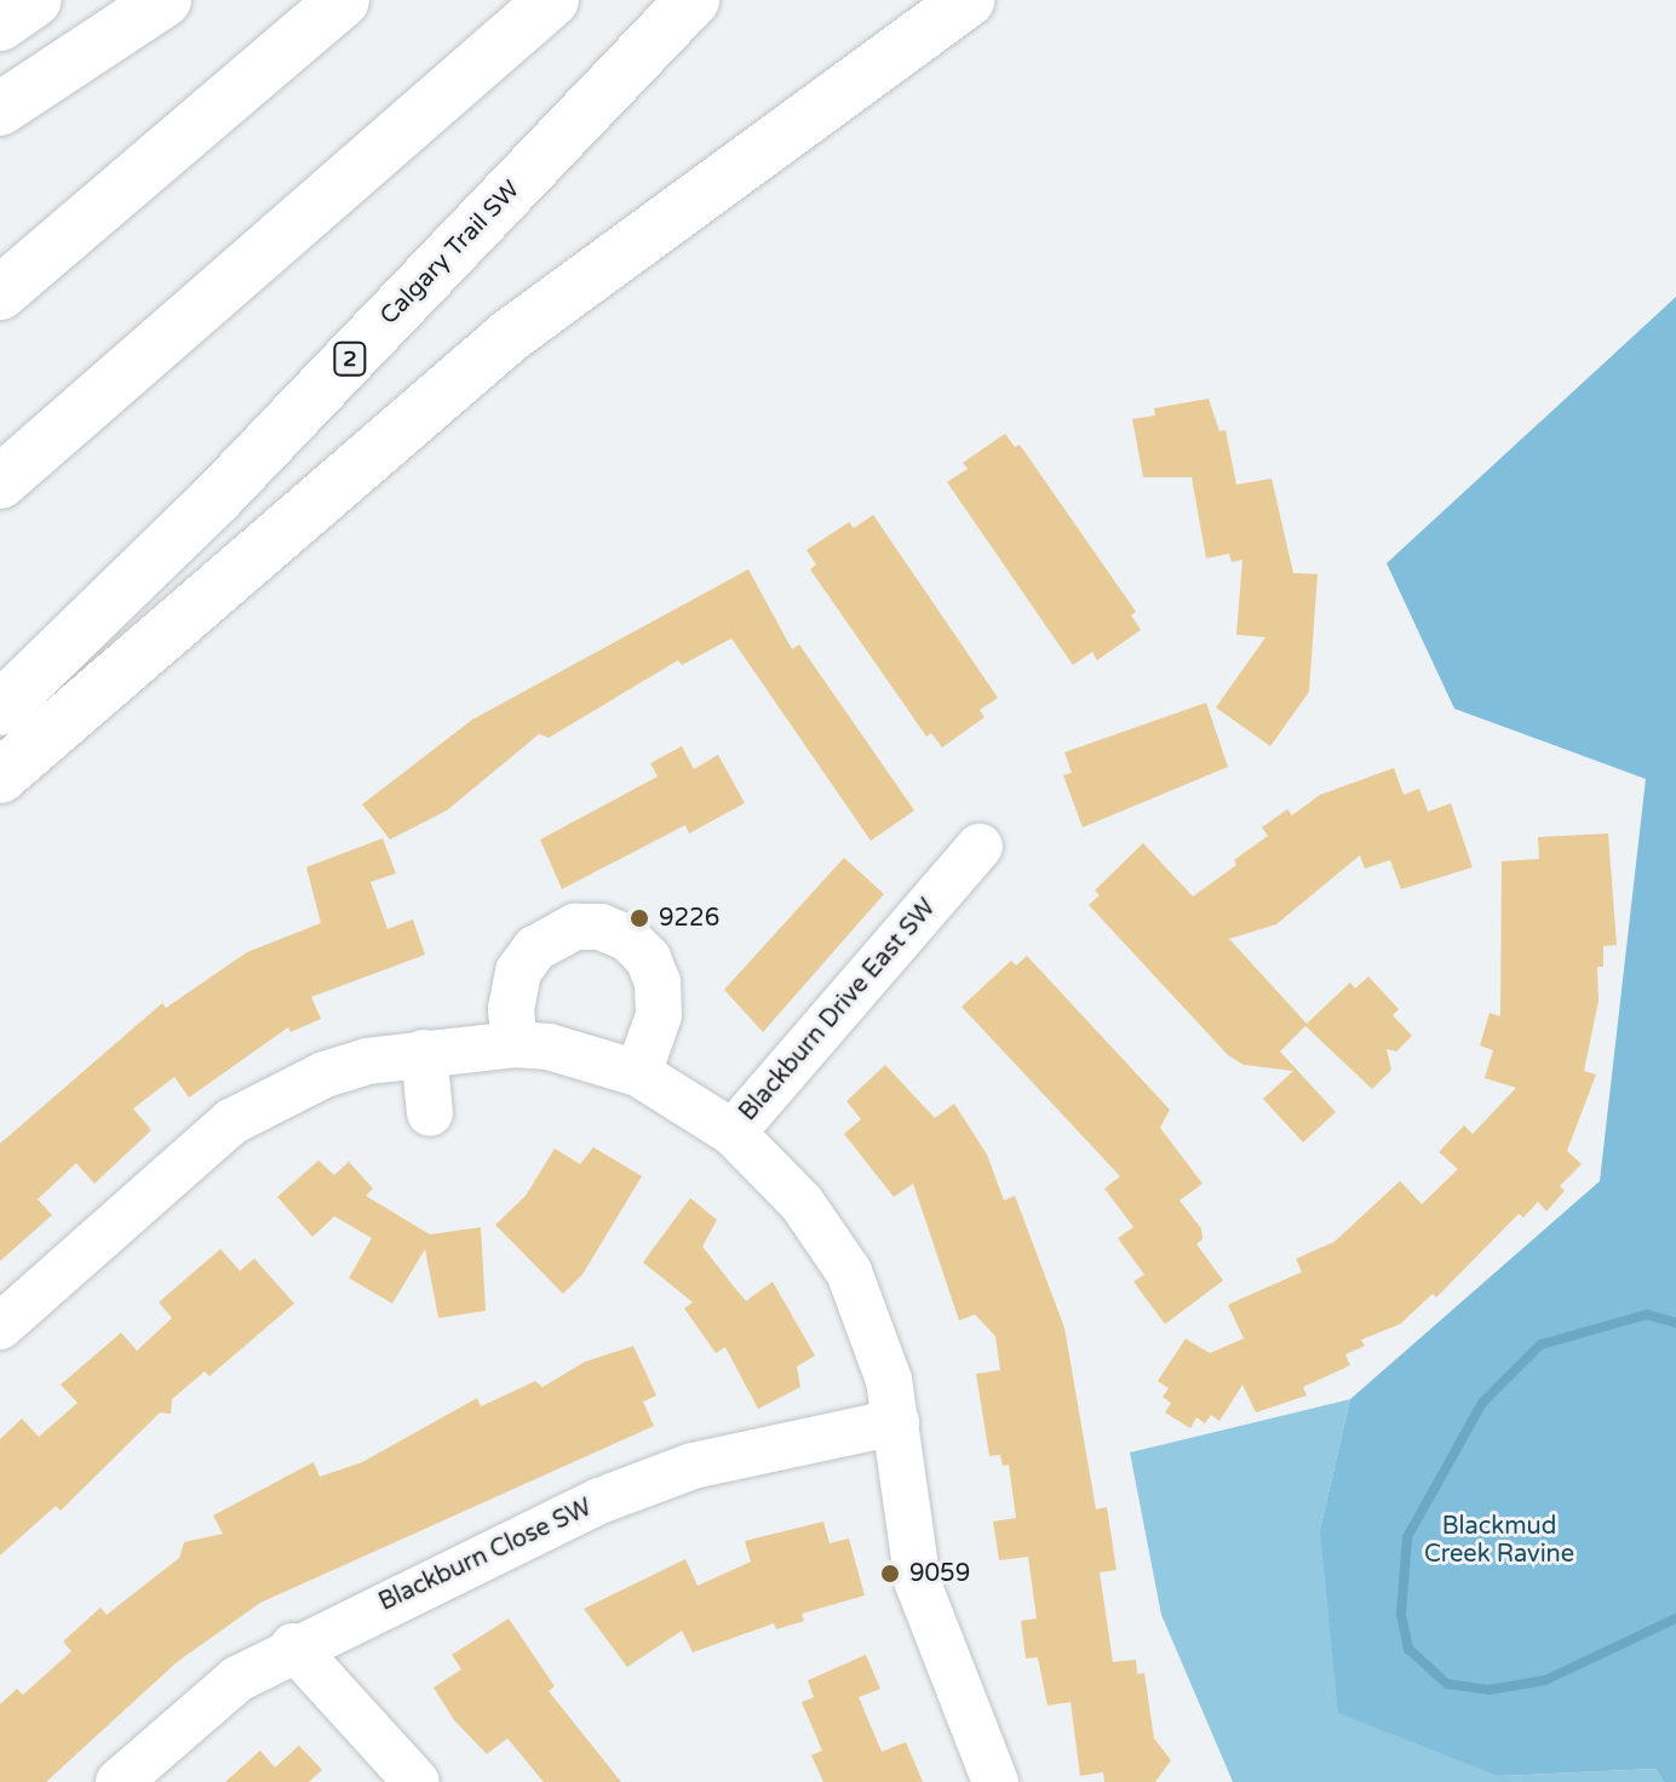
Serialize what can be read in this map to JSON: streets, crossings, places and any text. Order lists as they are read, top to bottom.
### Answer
{
  "streets": {
    "highway": ["Calgary Trail SW", "2"],
    "street": ["Blackburn Drive East SW", "Blackburn Close SW"]
  },
  "parks": ["Blackmud Creek Ravine"],
  "places": ["9226", "9059"]
}
